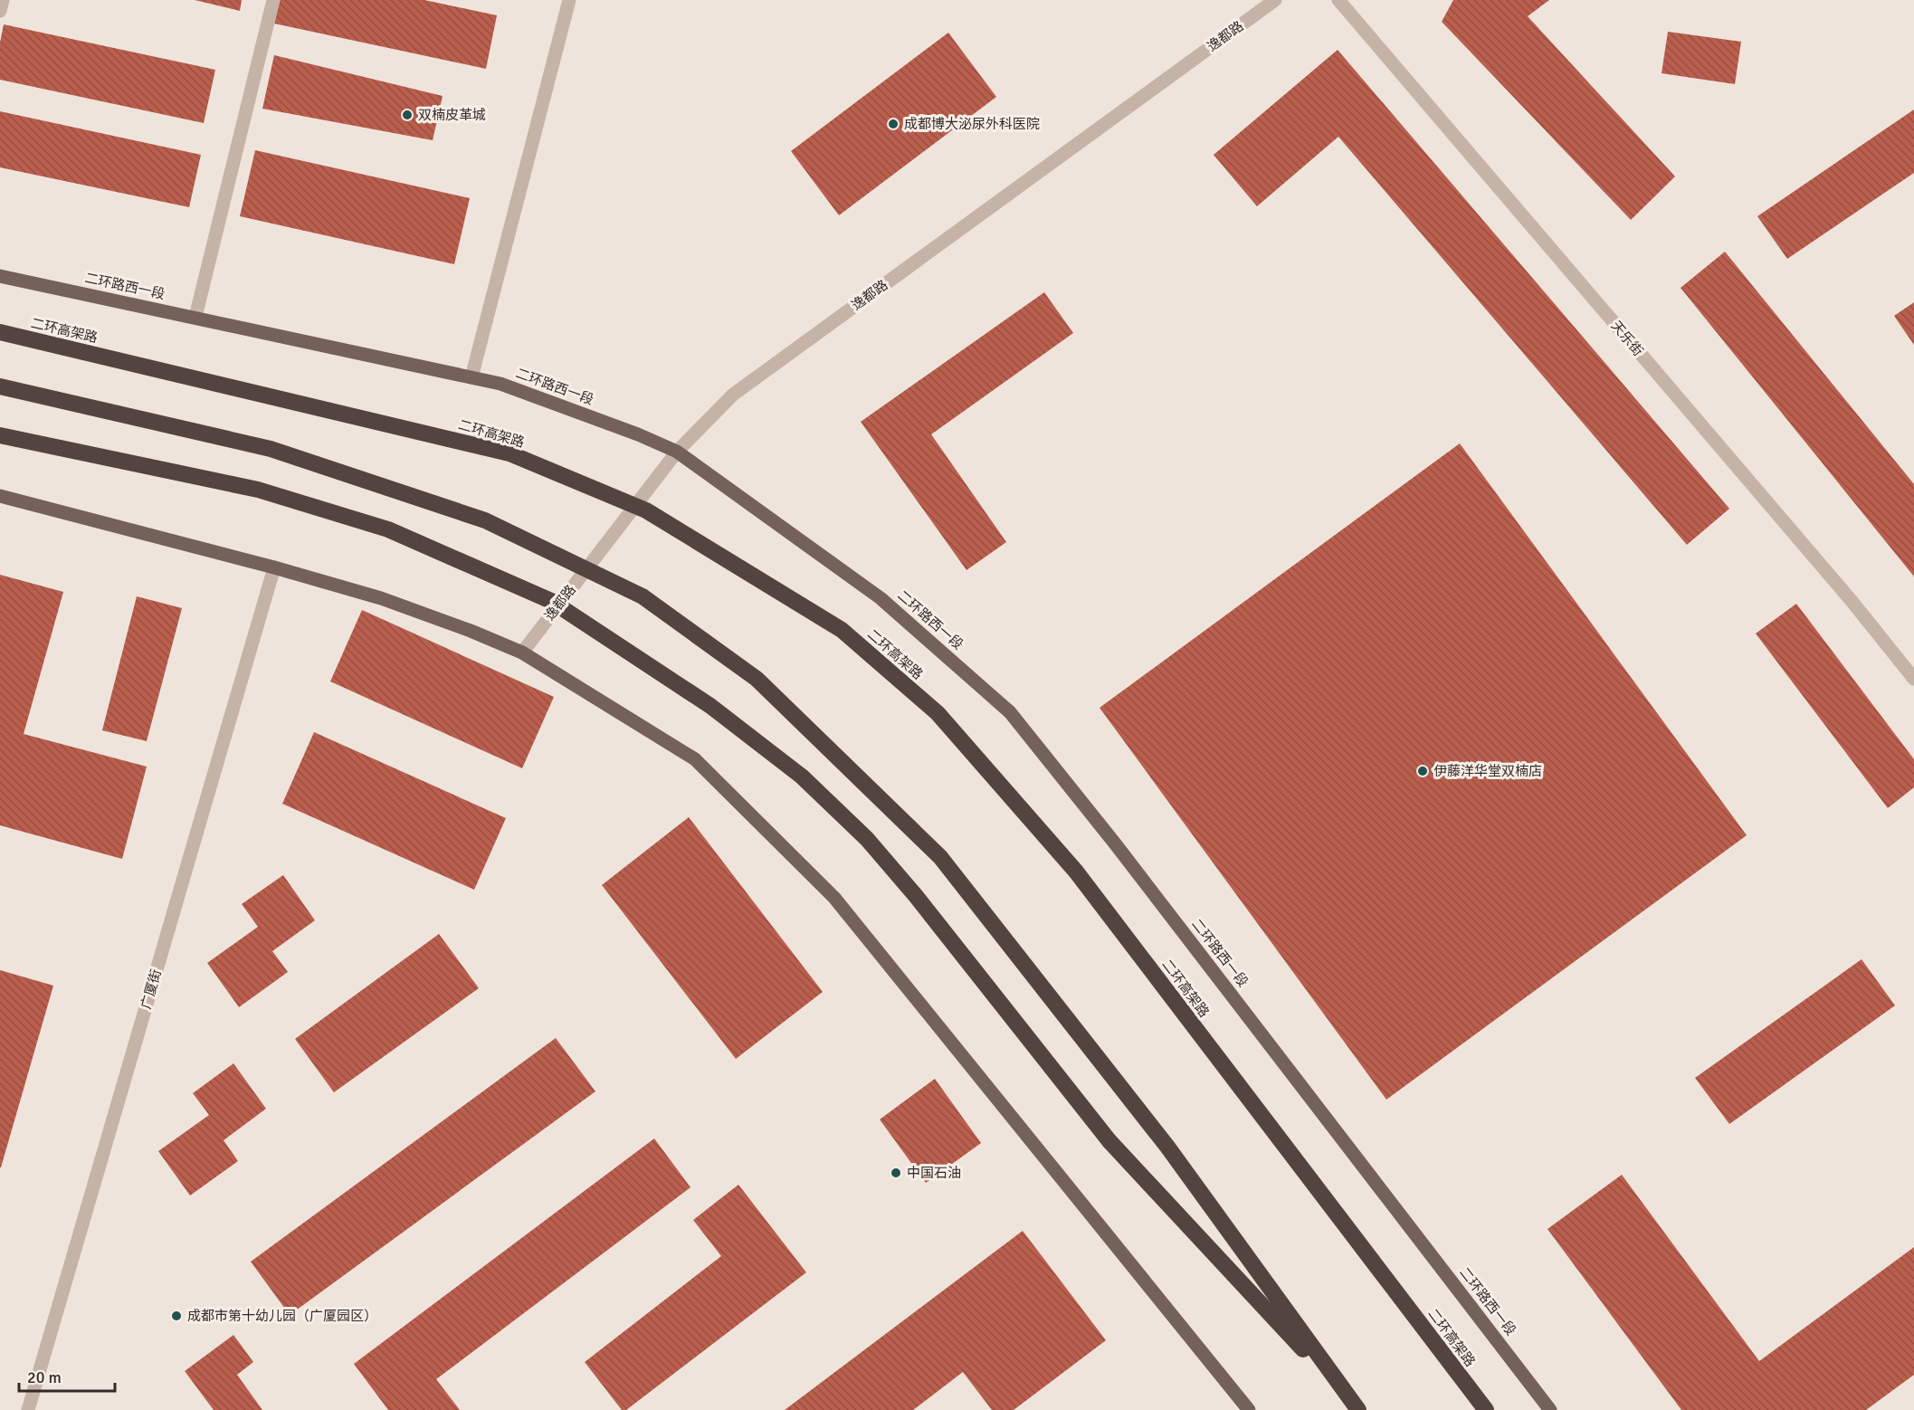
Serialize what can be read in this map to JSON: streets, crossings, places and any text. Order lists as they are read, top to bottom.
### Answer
{
  "streets": {
    "highway": ["二环高架路"],
    "main road": ["二环路西一段"],
    "street": ["逸都路", "天乐街", "广厦街"]
  },
  "crossings": [
    ["逸都路", "二环路西一段"]
  ],
  "places": [
    "双楠皮革城",
    "成都博大泌尿外科医院",
    "伊藤洋华堂双楠店",
    "中国石油",
    "成都市第十幼儿园（广厦园区）"
  ],
  "scale_bar": "20 m"
}
